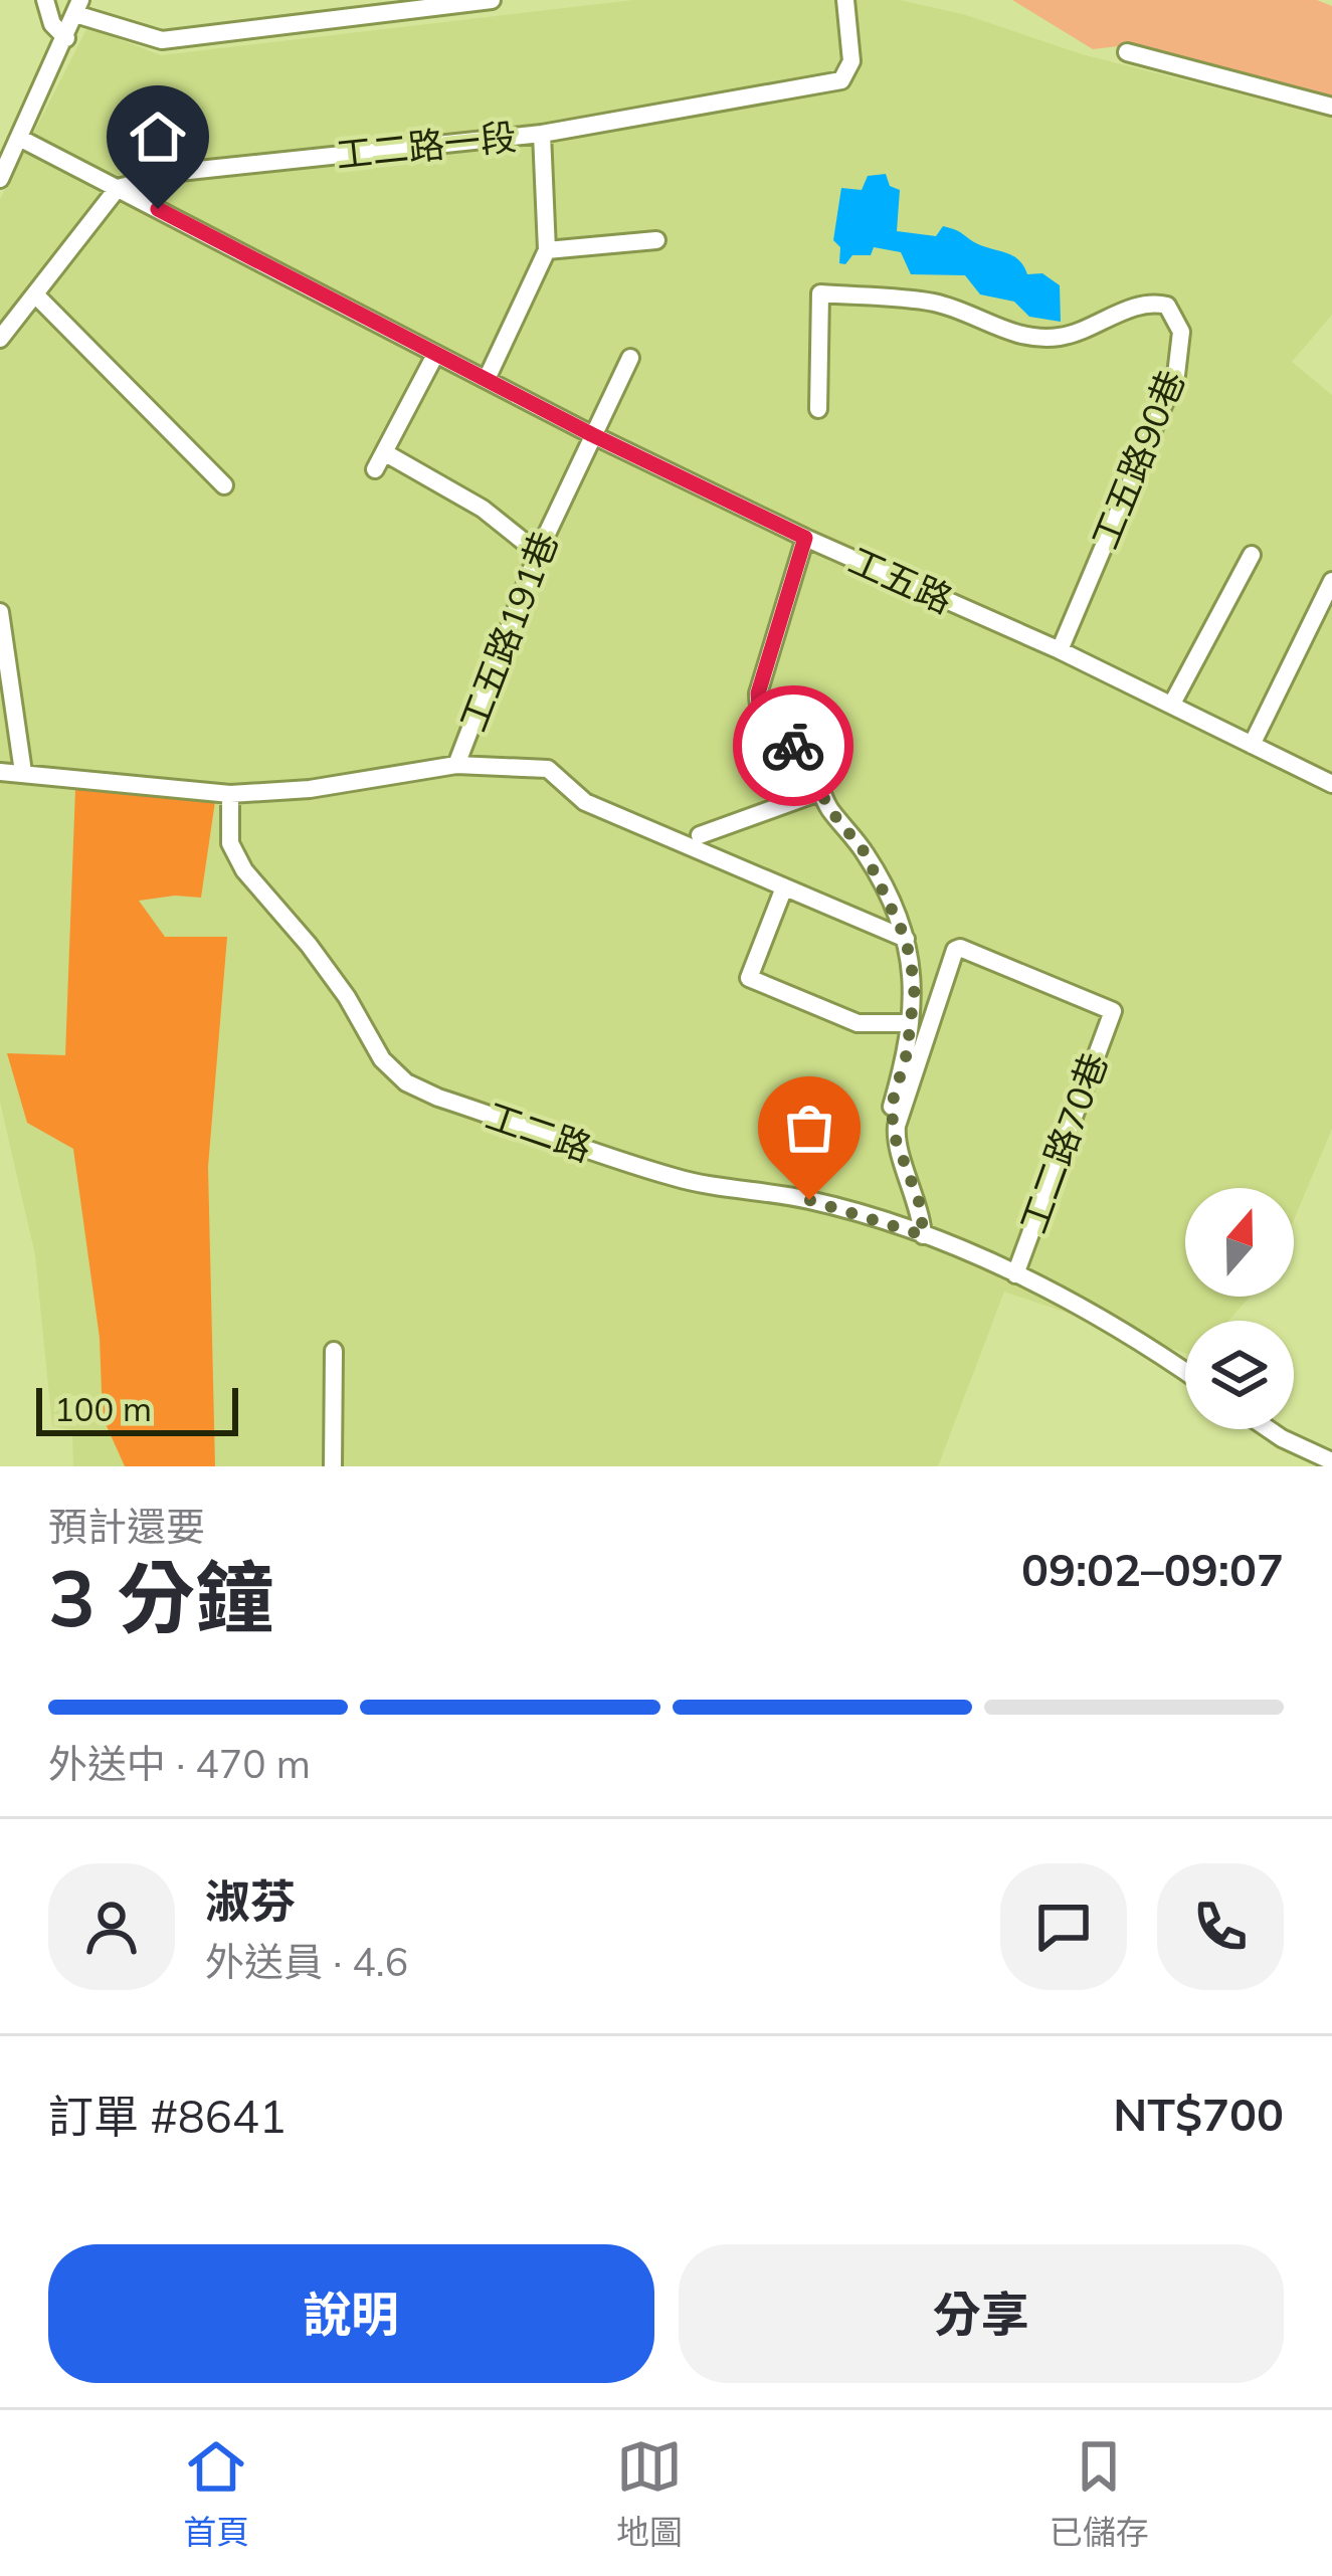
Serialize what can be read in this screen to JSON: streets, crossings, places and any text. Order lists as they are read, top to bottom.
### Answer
{
  "streets": {
    "street": [
      "工二路一段",
      "工五路90巷",
      "工五路",
      "工五路191巷",
      "工二路",
      "工二路70巷"
    ]
  },
  "crossings": [
    ["工二路一段", "工五路"],
    ["工五路90巷", "工五路"],
    ["工五路", "工五路191巷"],
    ["工五路191巷", "工二路"],
    ["工二路", "工二路70巷"]
  ],
  "scale_bar": "100 m",
  "north": "top",
  "page": {
    "scale": "100 m",
    "heading": ["3 分鐘", "預計還要", "09:02–09:07"],
    "panel": [
      "淑芬",
      "外送員 · 4.6",
      "訂單 #8641",
      "NT$700"
    ],
    "bar": "外送中 · 470 m",
    "buttons": ["說明", "分享"],
    "tabs": ["首頁", "地圖", "已儲存"]
  }
}
